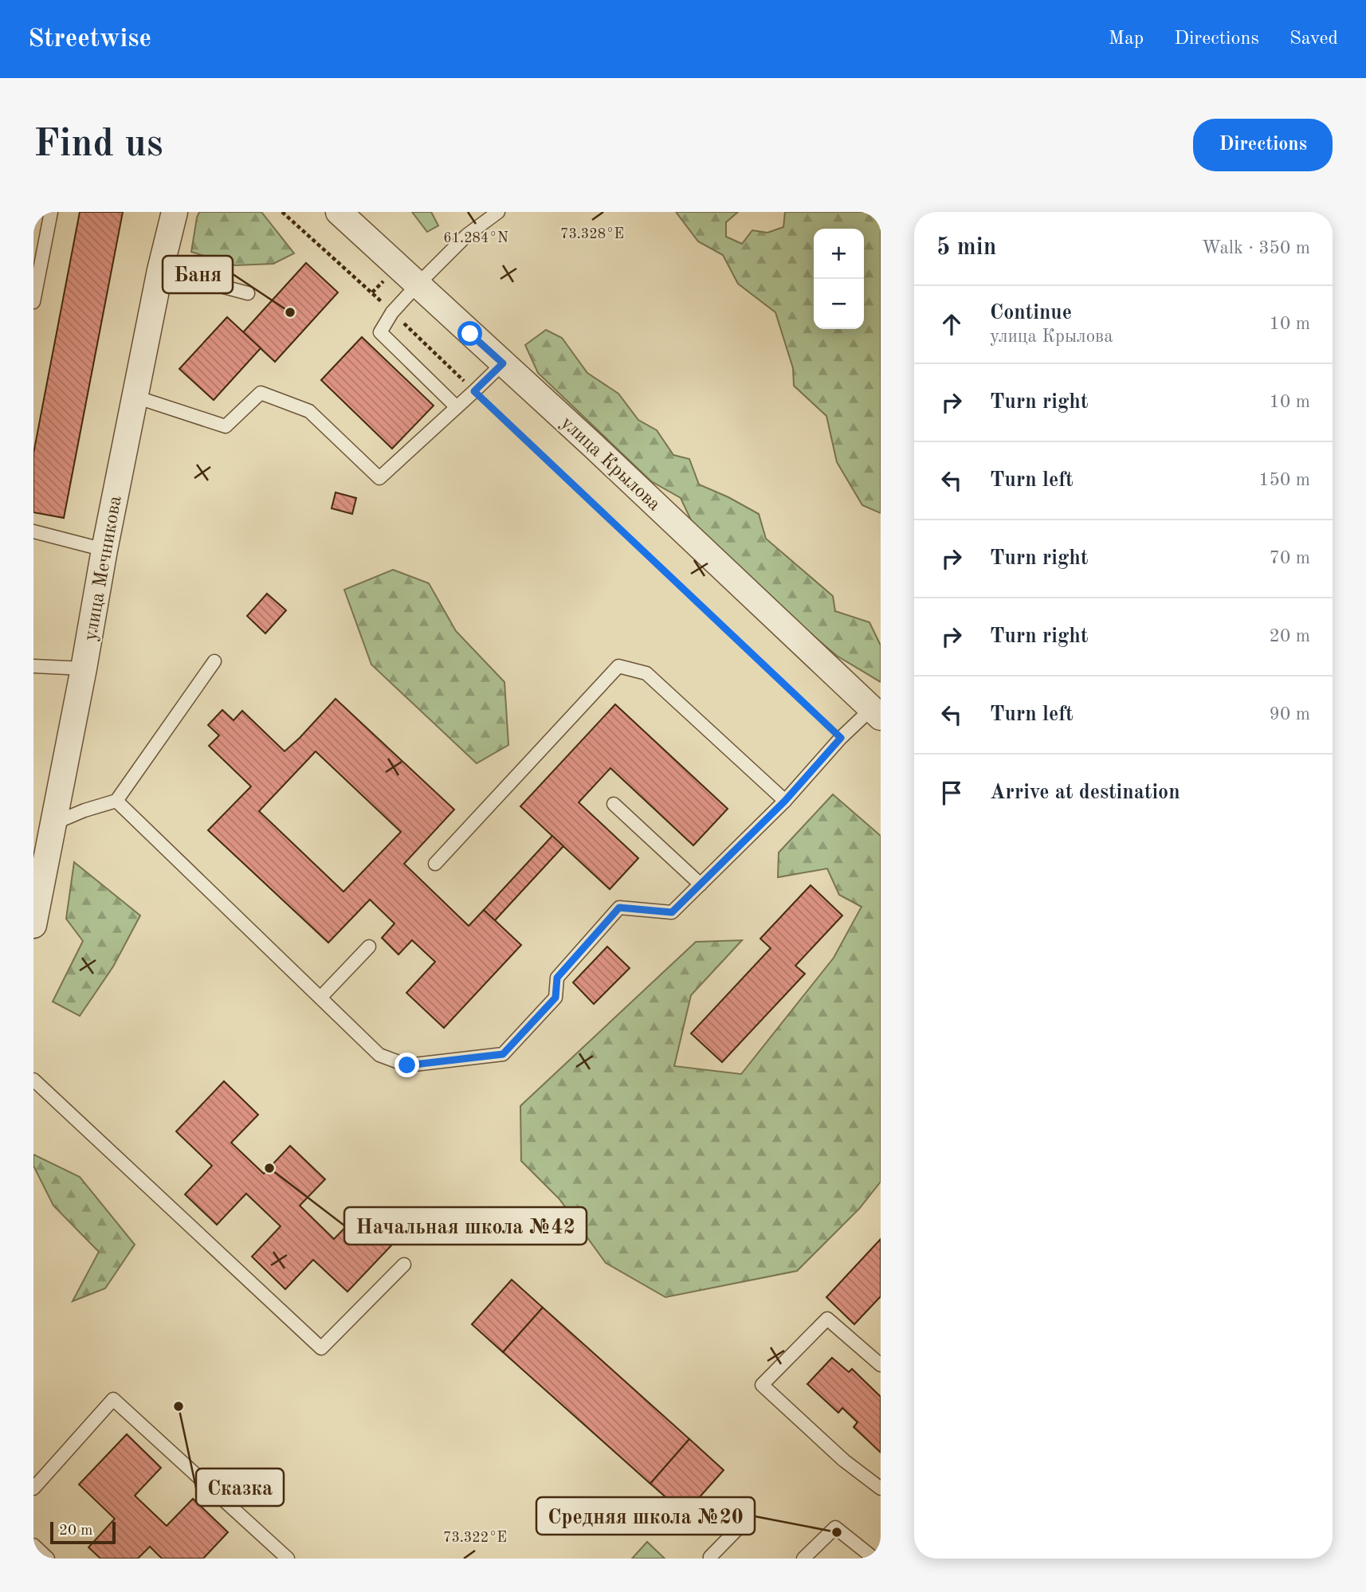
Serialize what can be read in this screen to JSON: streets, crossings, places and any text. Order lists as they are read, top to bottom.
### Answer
{
  "streets": {
    "street": ["улица Крылова", "улица Мечникова"]
  },
  "places": [
    "Баня",
    "Начальная школа №42",
    "Сказка",
    "Средняя школа №20"
  ],
  "scale_bar": "20 m",
  "page": {
    "header": "Streetwise",
    "nav": ["Map", "Directions", "Saved"],
    "buttons": "Directions",
    "title": "Find us",
    "heading": ["5 min", "Walk · 350 m"],
    "map_buttons": ["+", "−"],
    "list": [
      ["Continue", "улица Крылова", "10 m"],
      ["Turn right", "10 m"],
      ["Turn left", "150 m"],
      ["Turn right", "70 m"],
      ["Turn right", "20 m"],
      ["Turn left", "90 m"],
      "Arrive at destination"
    ],
    "scale": "20 m"
  },
  "coordinates": ["73.328°E", "61.284°N", "73.322°E"]
}
